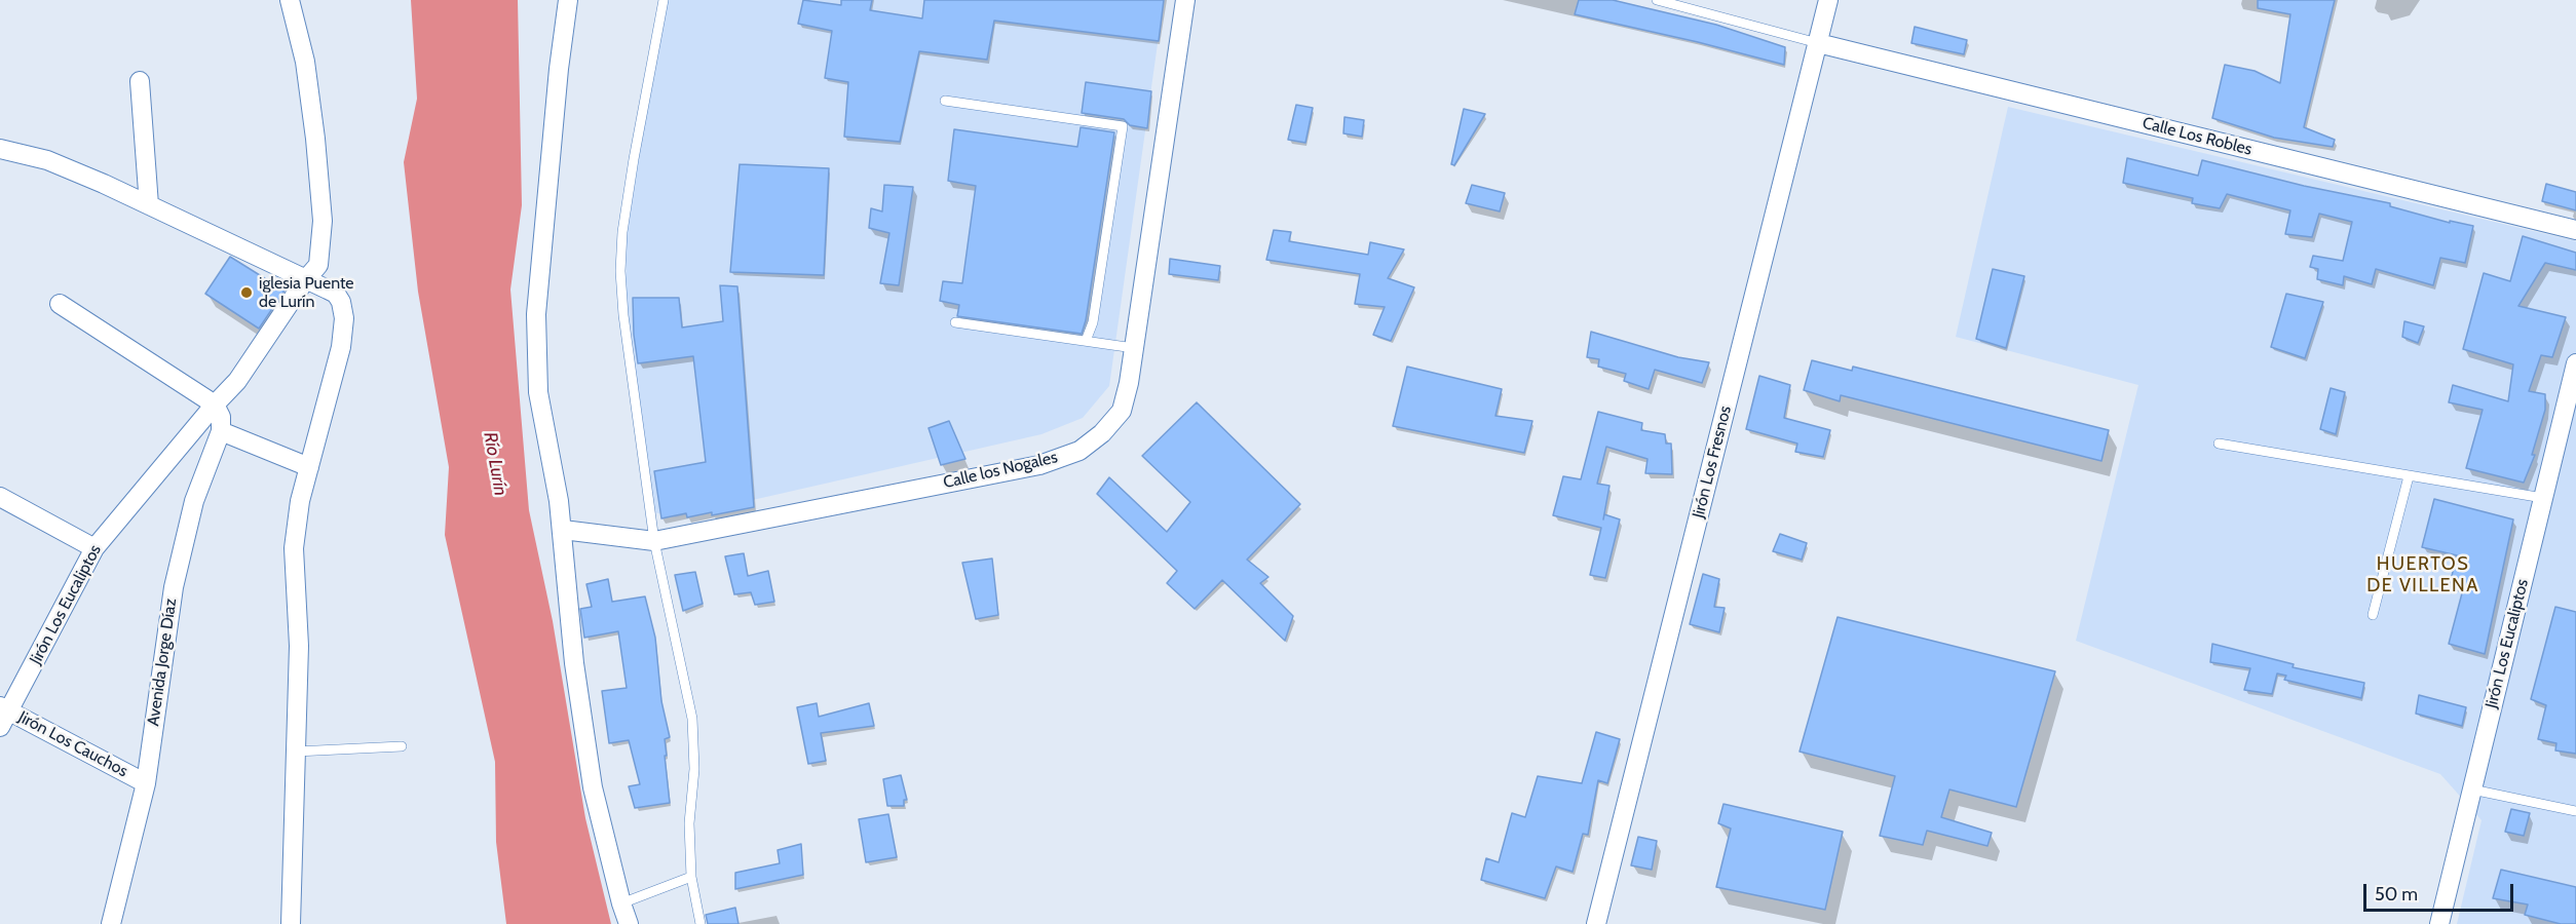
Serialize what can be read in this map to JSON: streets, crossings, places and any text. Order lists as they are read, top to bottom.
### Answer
{
  "streets": {
    "street": [
      "Calle Los Robles",
      "Jirón Los Fresnos",
      "Calle los Nogales",
      "Jirón Los Eucaliptos",
      "Avenida Jorge Díaz",
      "Jirón Los Cauchos"
    ]
  },
  "crossings": [
    ["Calle Los Robles", "Jirón Los Fresnos"],
    ["Jirón Los Eucaliptos", "Jirón Los Cauchos"],
    ["Avenida Jorge Díaz", "Jirón Los Cauchos"]
  ],
  "districts": ["HUERTOS DE VILLENA"],
  "water": ["Río Lurín"],
  "places": ["iglesia Puente de Lurín"],
  "scale_bar": "50 m"
}
